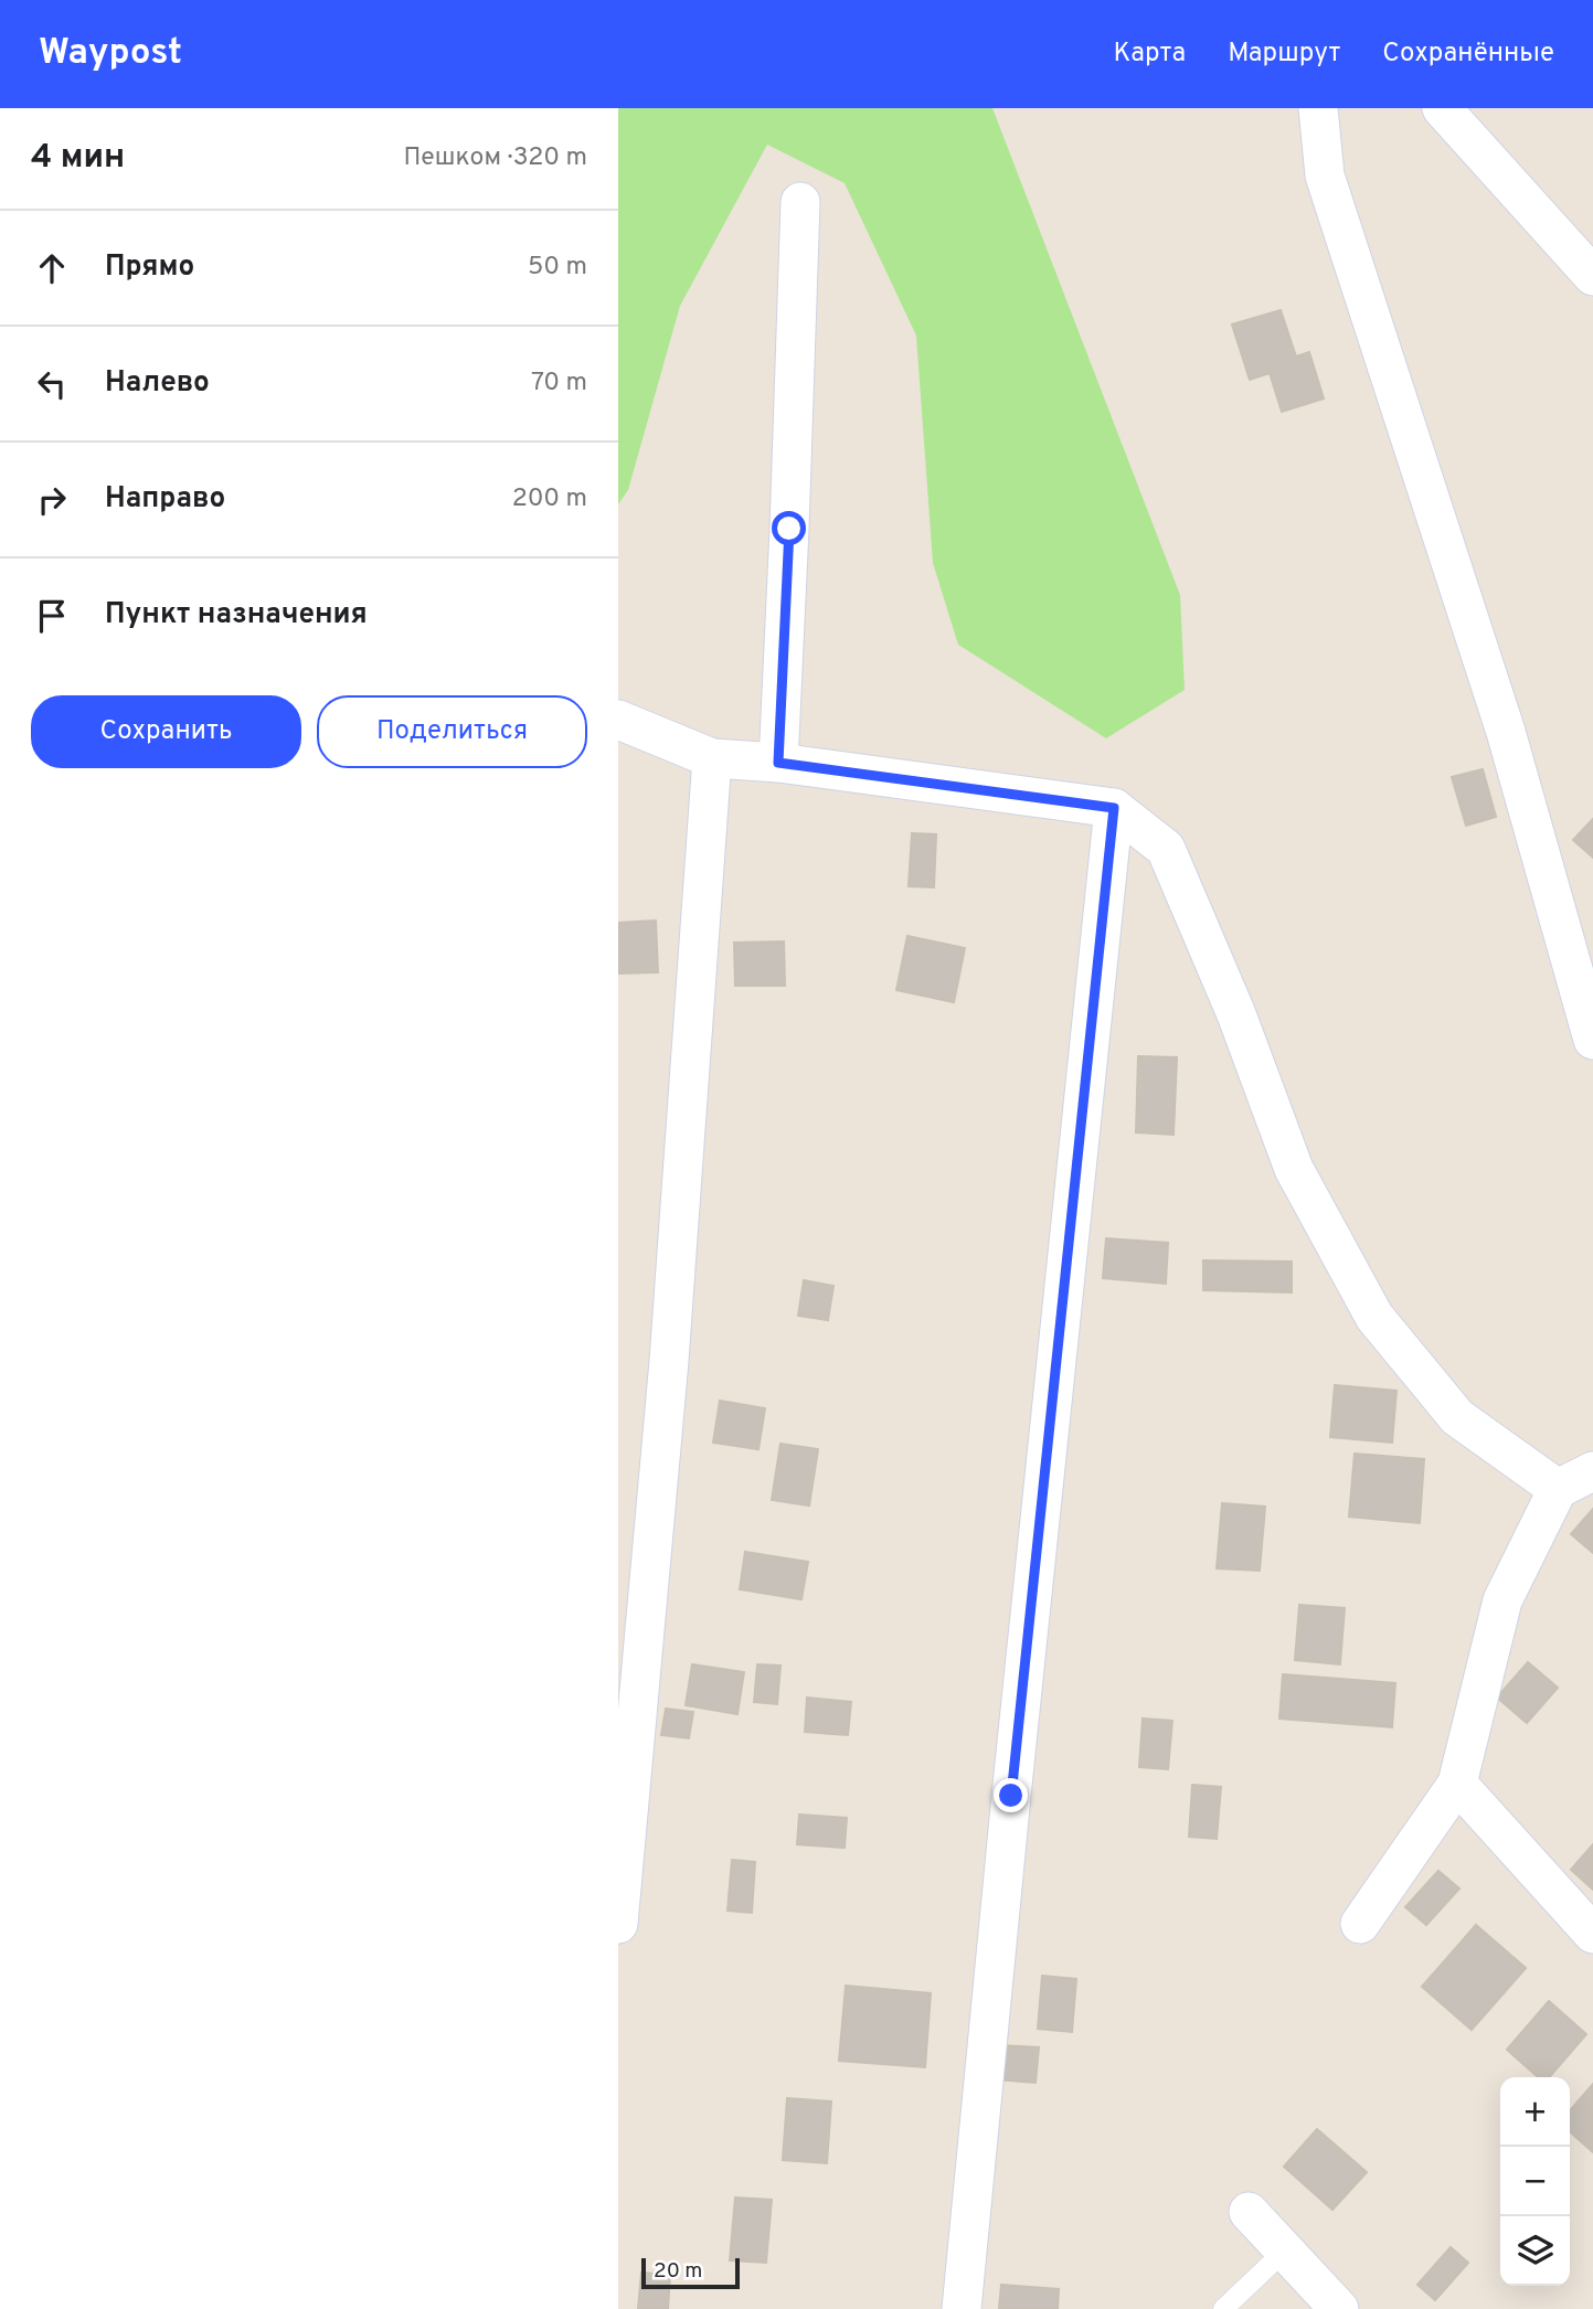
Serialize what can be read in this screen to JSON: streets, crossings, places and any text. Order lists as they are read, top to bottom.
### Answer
{
  "scale_bar": "20 m",
  "page": {
    "header": "Waypost",
    "nav": ["Карта", "Маршрут", "Сохранённые"],
    "heading": ["4 мин", "Пешком · 320 m"],
    "list": [
      ["Прямо", "50 m"],
      ["Налево", "70 m"],
      ["Направо", "200 m"],
      "Пункт назначения"
    ],
    "buttons": ["Сохранить", "Поделиться"],
    "map_buttons": ["+", "−"],
    "scale": "20 m"
  }
}
